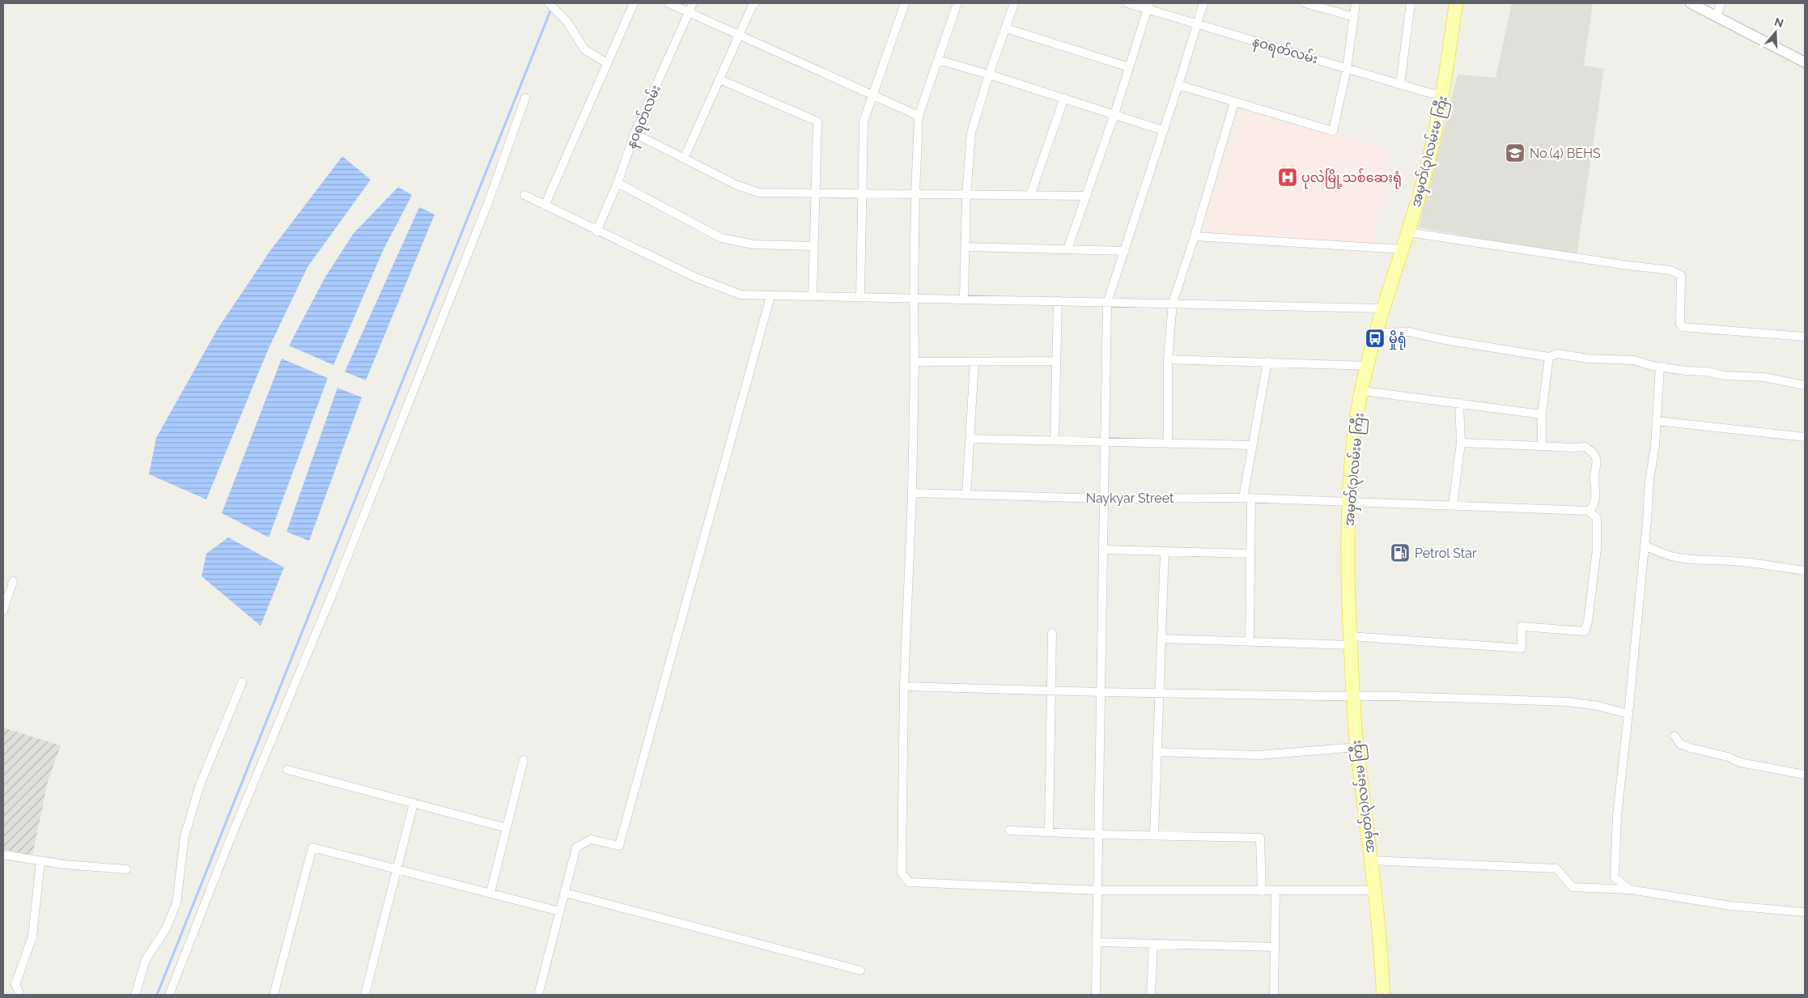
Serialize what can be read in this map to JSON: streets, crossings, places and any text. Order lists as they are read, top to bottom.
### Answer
{
  "streets": {
    "main road": ["အမှတ်(၃)လမ်းမ ကြီး"],
    "street": ["နဝရတ်လမ်း", "Naykyar Street"]
  },
  "crossings": [
    ["နဝရတ်လမ်း", "အမှတ်(၃)လမ်းမ ကြီး"],
    ["အမှတ်(၃)လမ်းမ ကြီး", "Naykyar Street"]
  ],
  "places": {
    "school or university": ["No.(4) BEHS"],
    "hospital": ["ပုလဲမြို့သစ်ဆေးရုံ"],
    "bus stop": ["မှိုရုံ"],
    "fuel station": ["Petrol Star"]
  },
  "north": "top"
}
